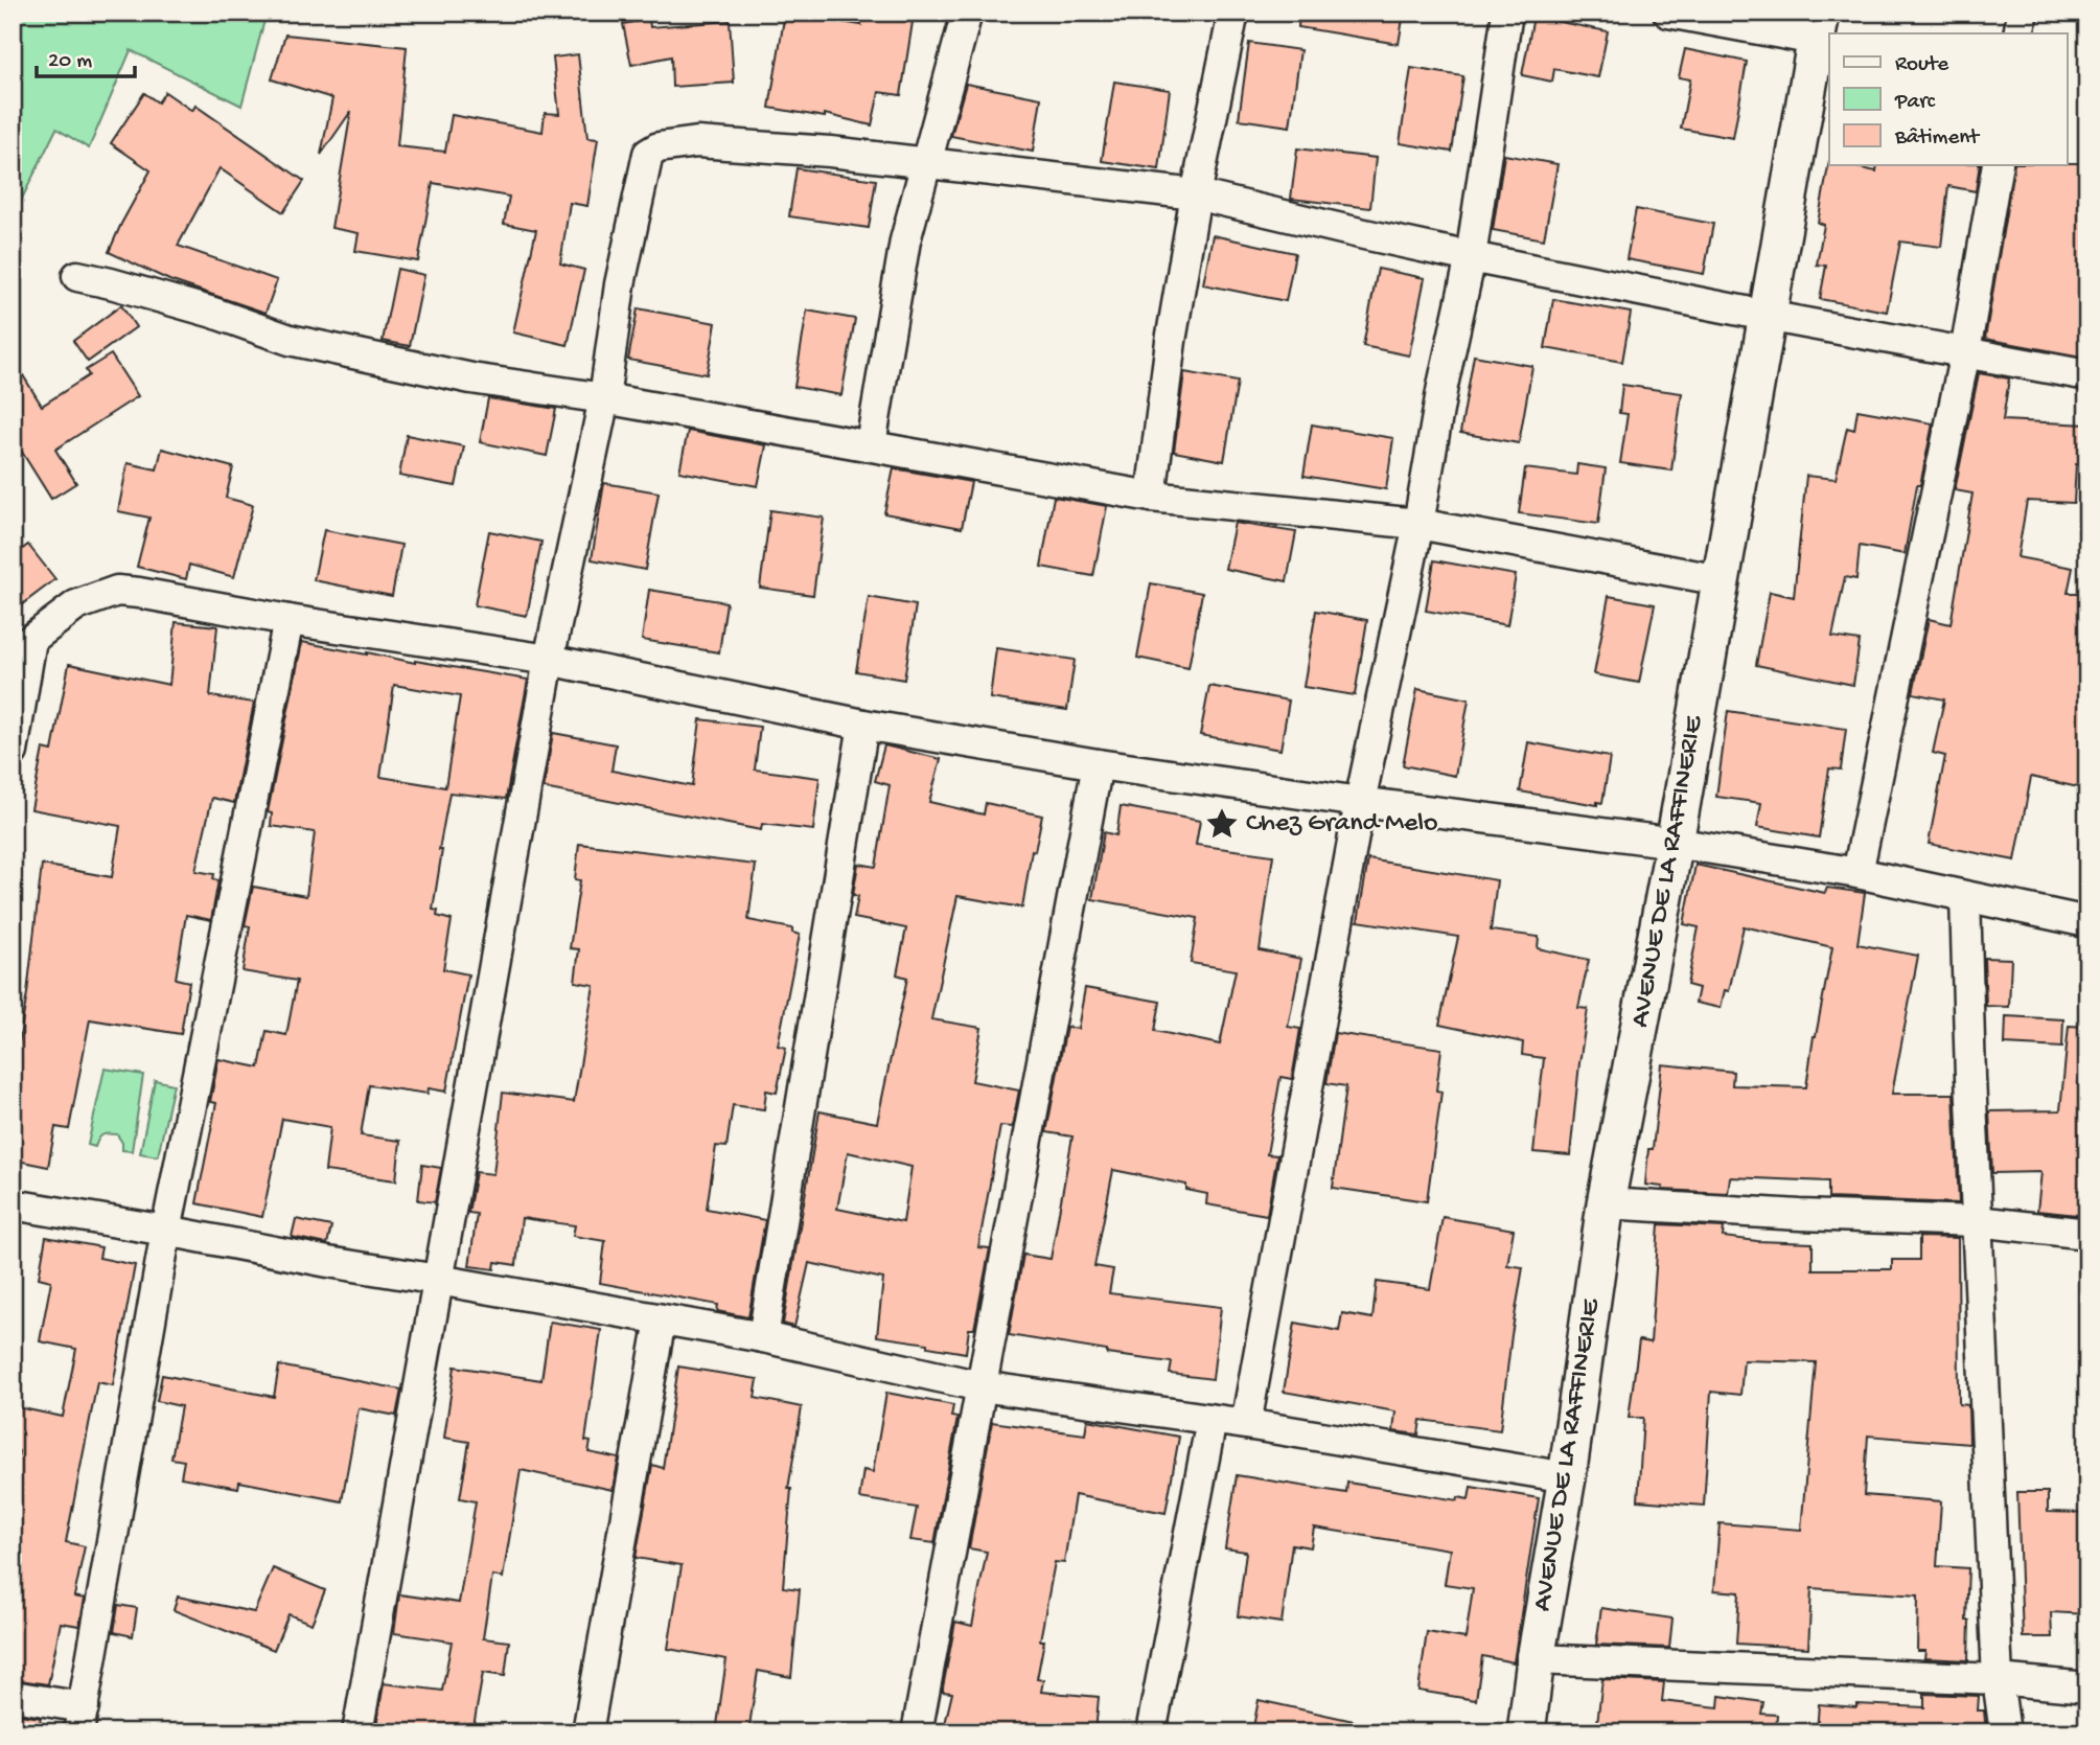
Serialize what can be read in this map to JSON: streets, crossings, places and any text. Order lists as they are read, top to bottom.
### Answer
{
  "streets": {
    "street": ["AVENUE DE LA RAFFINERIE"]
  },
  "places": {
    "place": ["Chez Grand Melo"]
  },
  "legend": ["Route", "Parc", "Bâtiment"],
  "scale_bar": "20 m"
}
